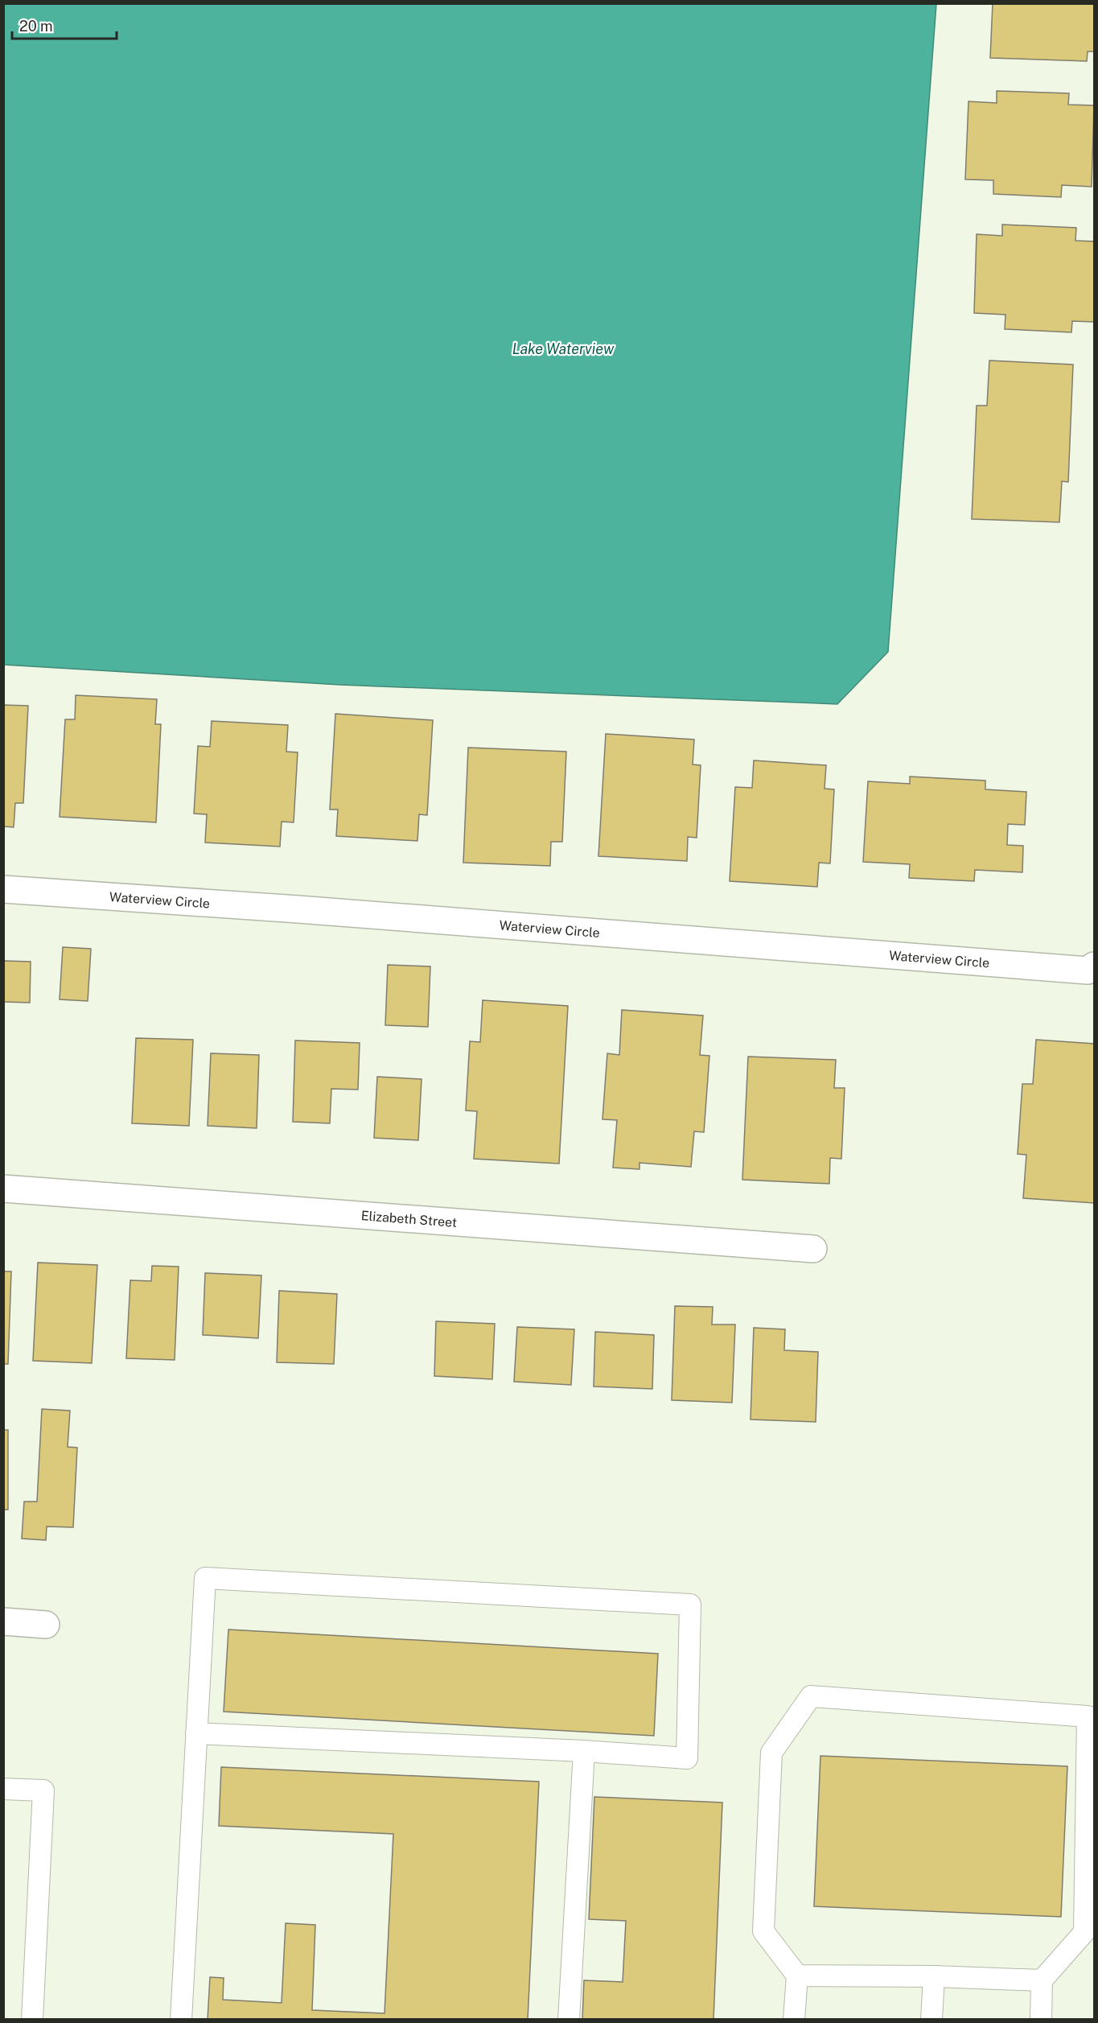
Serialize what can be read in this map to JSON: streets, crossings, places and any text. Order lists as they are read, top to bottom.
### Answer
{
  "streets": {
    "street": ["Waterview Circle", "Elizabeth Street"]
  },
  "water": ["Lake Waterview"],
  "scale_bar": "20 m"
}
